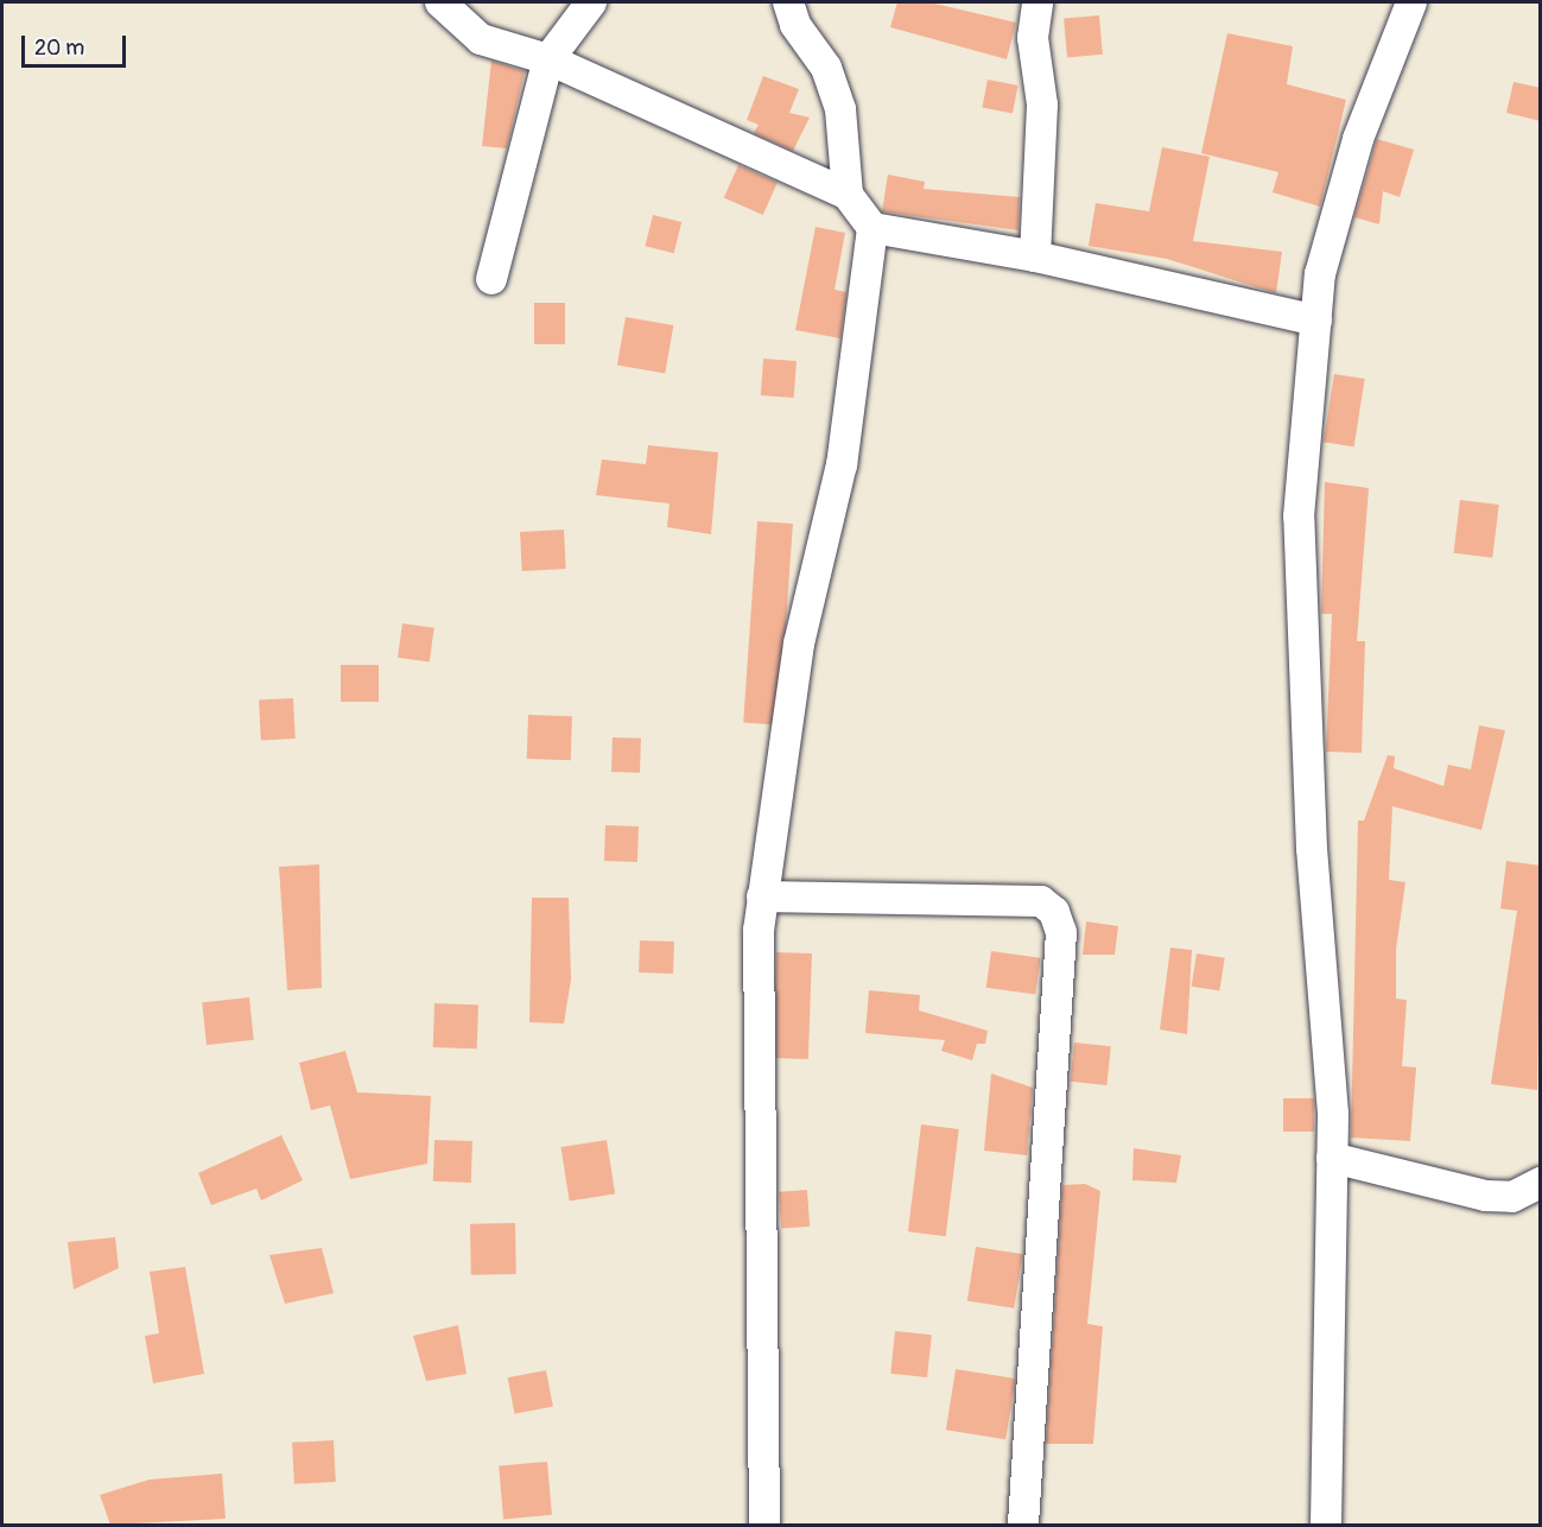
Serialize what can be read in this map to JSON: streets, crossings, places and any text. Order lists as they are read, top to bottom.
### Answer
{
  "scale_bar": "20 m"
}
